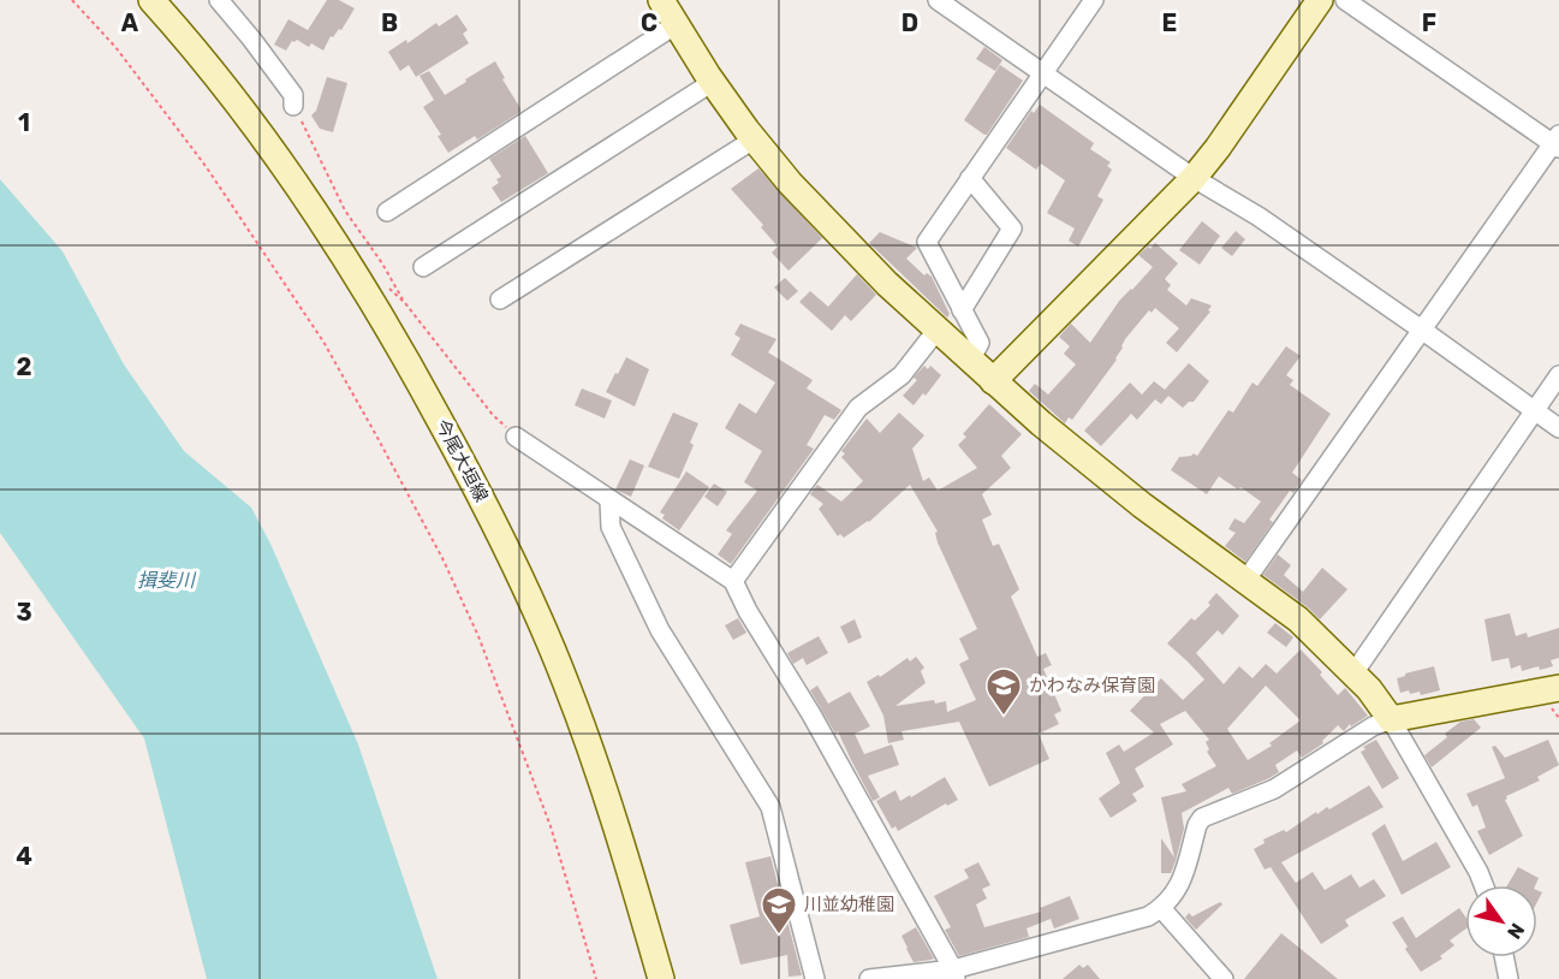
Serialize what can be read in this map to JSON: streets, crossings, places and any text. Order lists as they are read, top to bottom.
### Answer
{
  "streets": {
    "street": ["今尾大垣線"]
  },
  "water": ["揖斐川"],
  "places": {
    "school or university": ["かわなみ保育園", "川並幼稚園"]
  },
  "north": "bottom right",
  "grid": {
    "columns": [
      "A",
      "B",
      "C",
      "D",
      "E",
      "F"
    ],
    "rows": [
      "1",
      "2",
      "3",
      "4"
    ]
  }
}
